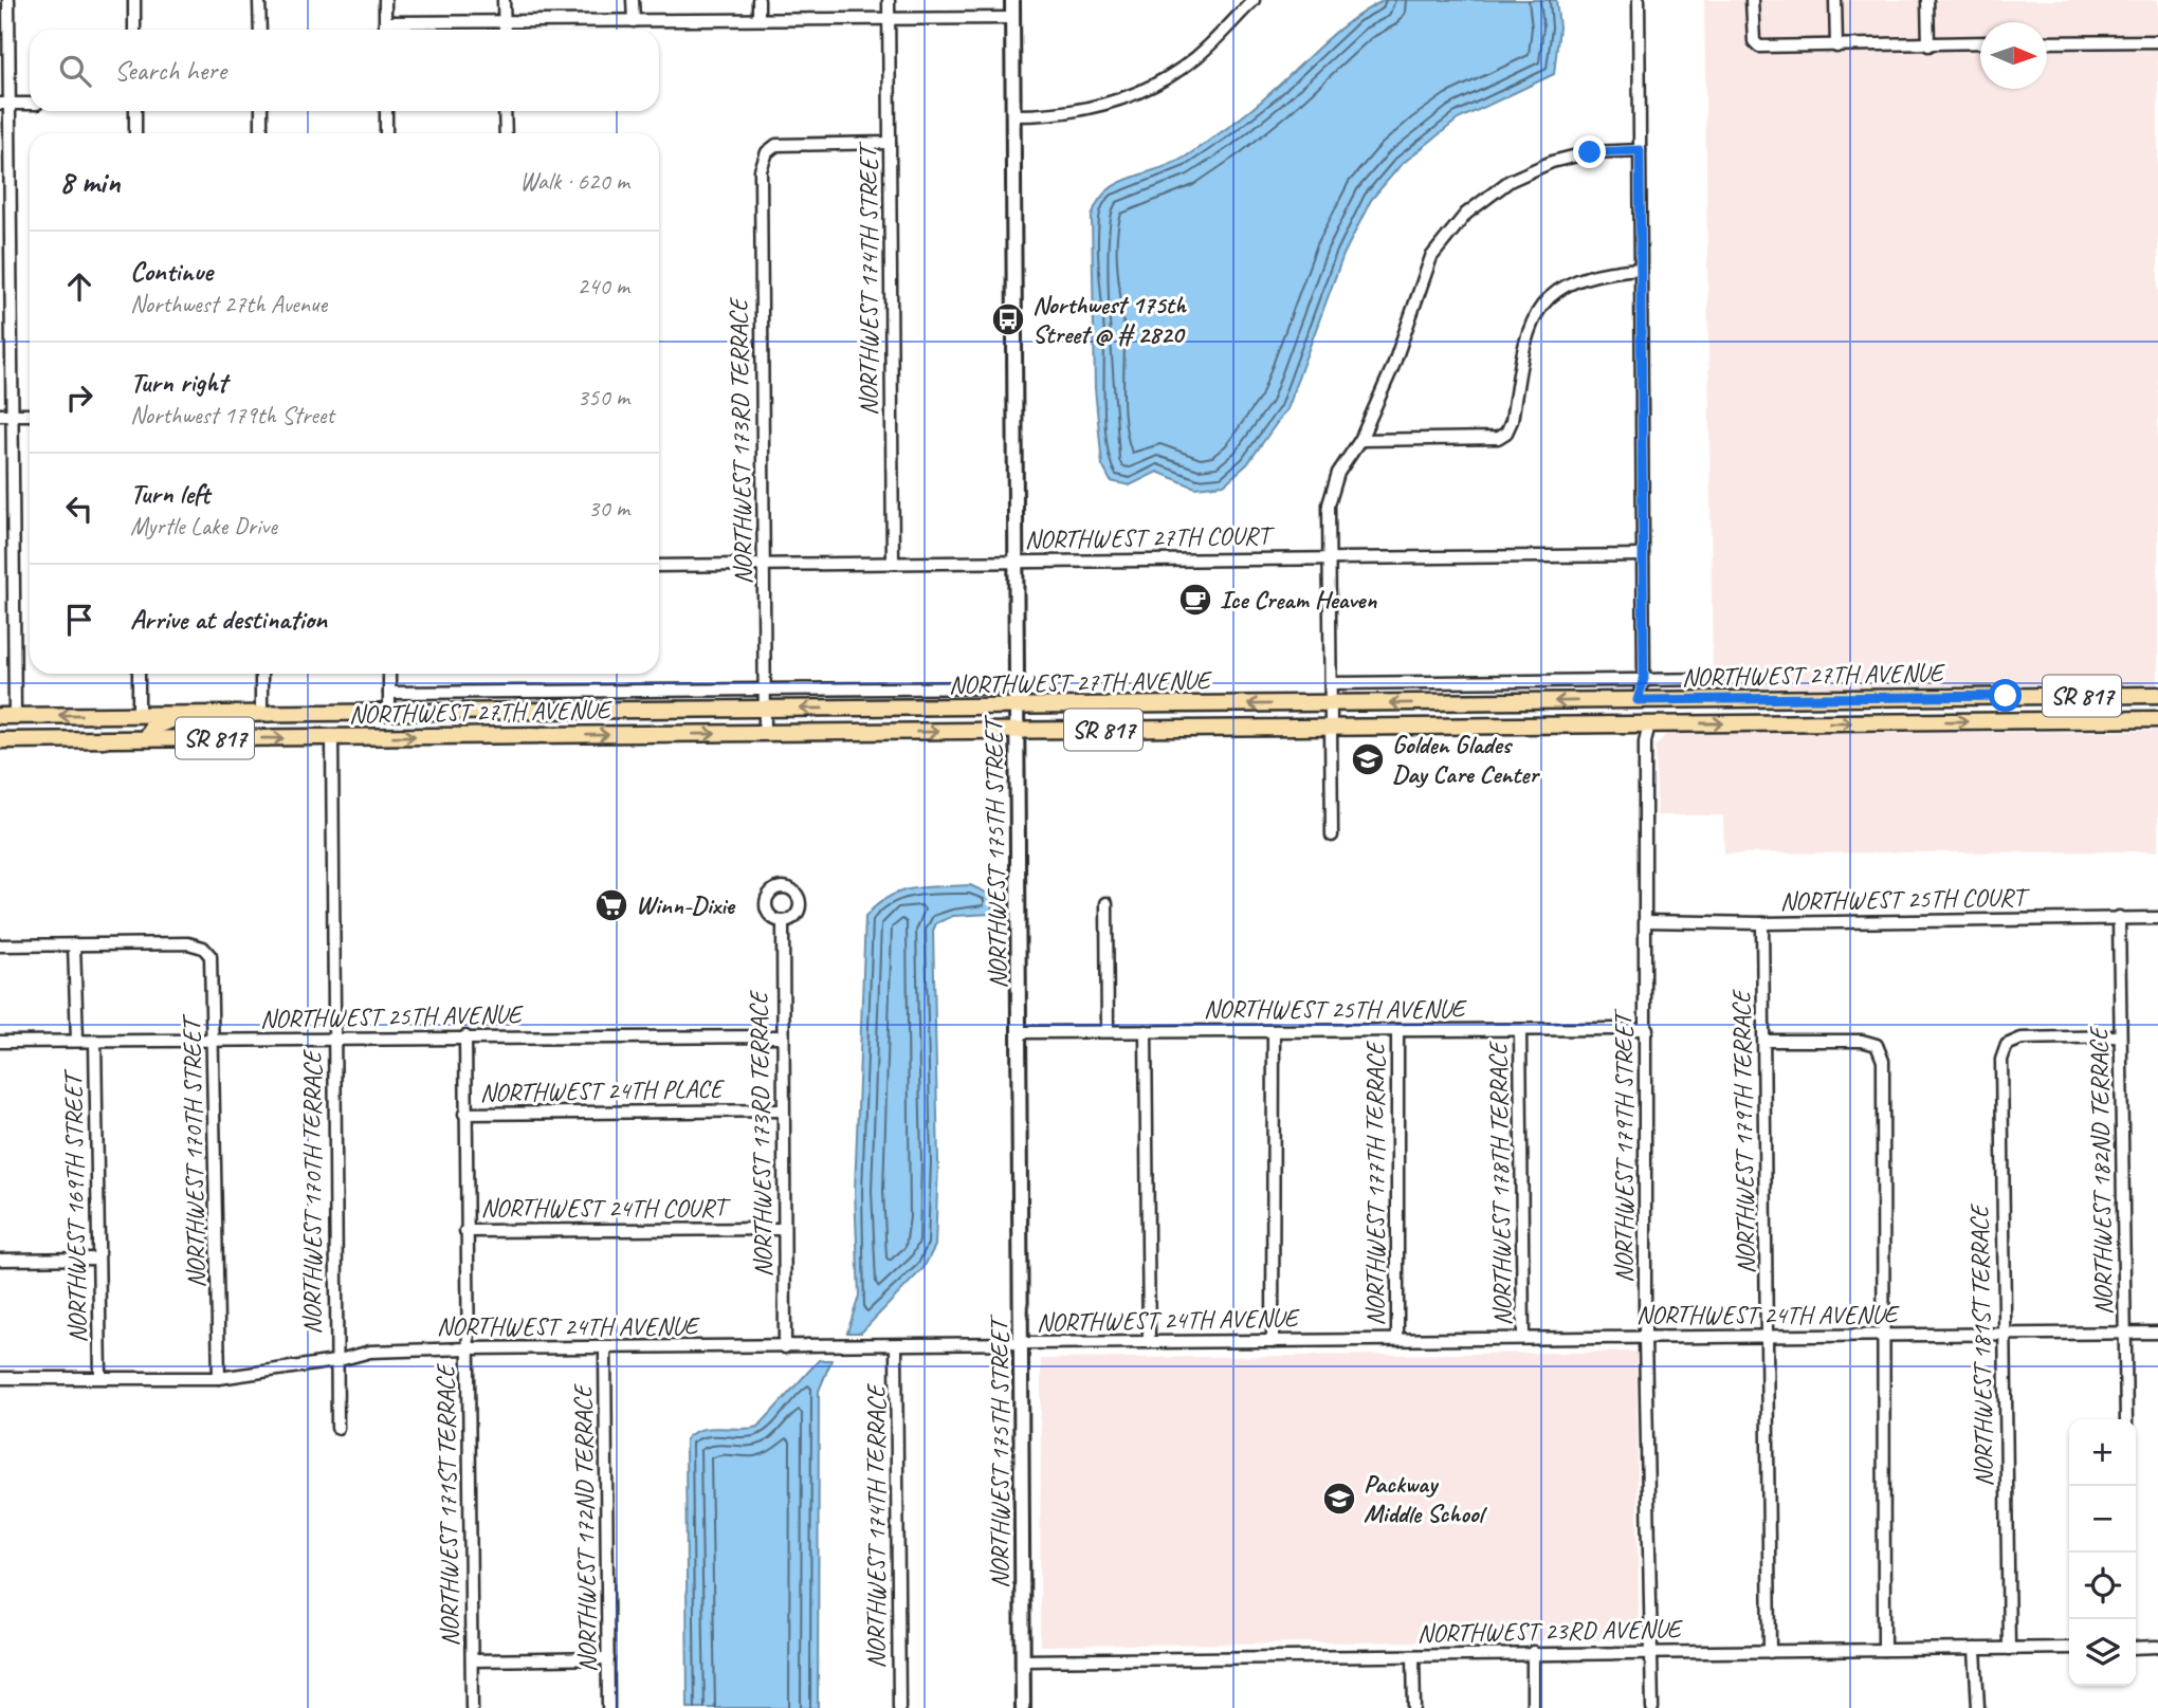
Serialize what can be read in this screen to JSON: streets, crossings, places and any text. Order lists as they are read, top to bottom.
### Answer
{
  "streets": {
    "main road": ["NORTHWEST 27TH AVENUE", "SR 817"],
    "street": [
      "NORTHWEST 174TH STREET",
      "NORTHWEST 173RD TERRACE",
      "NORTHWEST 27TH COURT",
      "NORTHWEST 175TH STREET",
      "NORTHWEST 25TH COURT",
      "NORTHWEST 25TH AVENUE",
      "NORTHWEST 24TH PLACE",
      "NORTHWEST 179TH TERRACE",
      "NORTHWEST 179TH STREET",
      "NORTHWEST 170TH STREET",
      "NORTHWEST 182ND TERRACE",
      "NORTHWEST 177TH TERRACE",
      "NORTHWEST 178TH TERRACE",
      "NORTHWEST 170TH TERRACE",
      "NORTHWEST 24TH COURT",
      "NORTHWEST 169TH STREET",
      "NORTHWEST 24TH AVENUE",
      "NORTHWEST 181ST TERRACE",
      "NORTHWEST 171ST TERRACE",
      "NORTHWEST 174TH TERRACE",
      "NORTHWEST 172ND TERRACE",
      "NORTHWEST 23RD AVENUE"
    ]
  },
  "crossings": [
    ["NORTHWEST 174TH STREET", "NORTHWEST 173RD TERRACE"],
    ["NORTHWEST 174TH STREET", "NORTHWEST 27TH COURT"],
    ["NORTHWEST 173RD TERRACE", "NORTHWEST 27TH COURT"],
    ["NORTHWEST 173RD TERRACE", "NORTHWEST 27TH AVENUE"],
    ["NORTHWEST 173RD TERRACE", "NORTHWEST 25TH AVENUE"],
    ["NORTHWEST 173RD TERRACE", "NORTHWEST 24TH PLACE"],
    ["NORTHWEST 173RD TERRACE", "NORTHWEST 24TH COURT"],
    ["NORTHWEST 173RD TERRACE", "NORTHWEST 24TH AVENUE"],
    ["NORTHWEST 27TH COURT", "NORTHWEST 175TH STREET"],
    ["NORTHWEST 27TH AVENUE", "NORTHWEST 175TH STREET"],
    ["NORTHWEST 27TH AVENUE", "NORTHWEST 179TH STREET"],
    ["NORTHWEST 27TH AVENUE", "NORTHWEST 170TH TERRACE"],
    ["NORTHWEST 175TH STREET", "NORTHWEST 25TH AVENUE"],
    ["NORTHWEST 175TH STREET", "NORTHWEST 24TH AVENUE"],
    ["NORTHWEST 175TH STREET", "NORTHWEST 23RD AVENUE"],
    ["NORTHWEST 25TH COURT", "NORTHWEST 179TH TERRACE"],
    ["NORTHWEST 25TH COURT", "NORTHWEST 179TH STREET"],
    ["NORTHWEST 25TH COURT", "NORTHWEST 182ND TERRACE"],
    ["NORTHWEST 25TH AVENUE", "NORTHWEST 179TH STREET"],
    ["NORTHWEST 25TH AVENUE", "NORTHWEST 170TH STREET"],
    ["NORTHWEST 25TH AVENUE", "NORTHWEST 177TH TERRACE"],
    ["NORTHWEST 25TH AVENUE", "NORTHWEST 178TH TERRACE"],
    ["NORTHWEST 25TH AVENUE", "NORTHWEST 170TH TERRACE"],
    ["NORTHWEST 25TH AVENUE", "NORTHWEST 169TH STREET"],
    ["NORTHWEST 25TH AVENUE", "NORTHWEST 171ST TERRACE"],
    ["NORTHWEST 24TH PLACE", "NORTHWEST 171ST TERRACE"],
    ["NORTHWEST 179TH TERRACE", "NORTHWEST 24TH AVENUE"],
    ["NORTHWEST 179TH TERRACE", "NORTHWEST 23RD AVENUE"],
    ["NORTHWEST 179TH STREET", "NORTHWEST 24TH AVENUE"],
    ["NORTHWEST 179TH STREET", "NORTHWEST 23RD AVENUE"],
    ["NORTHWEST 170TH STREET", "NORTHWEST 169TH STREET"],
    ["NORTHWEST 170TH STREET", "NORTHWEST 24TH AVENUE"],
    ["NORTHWEST 182ND TERRACE", "NORTHWEST 24TH AVENUE"],
    ["NORTHWEST 182ND TERRACE", "NORTHWEST 181ST TERRACE"],
    ["NORTHWEST 177TH TERRACE", "NORTHWEST 24TH AVENUE"],
    ["NORTHWEST 178TH TERRACE", "NORTHWEST 24TH AVENUE"],
    ["NORTHWEST 170TH TERRACE", "NORTHWEST 24TH AVENUE"],
    ["NORTHWEST 24TH COURT", "NORTHWEST 171ST TERRACE"],
    ["NORTHWEST 169TH STREET", "NORTHWEST 24TH AVENUE"],
    ["NORTHWEST 24TH AVENUE", "NORTHWEST 181ST TERRACE"],
    ["NORTHWEST 24TH AVENUE", "NORTHWEST 171ST TERRACE"],
    ["NORTHWEST 24TH AVENUE", "NORTHWEST 174TH TERRACE"],
    ["NORTHWEST 24TH AVENUE", "NORTHWEST 172ND TERRACE"],
    ["NORTHWEST 181ST TERRACE", "NORTHWEST 23RD AVENUE"]
  ],
  "places": {
    "bus stop": ["Northwest 175th Street @ # 2820"],
    "cafe": ["Ice Cream Heaven"],
    "school or university": ["Golden Glades Day Care Center", "Packway Middle School"],
    "supermarket": ["Winn-Dixie"]
  },
  "north": "right",
  "page": {
    "search": "Search here",
    "heading": ["8 min", "Walk · 620 m"],
    "list": [
      ["Continue", "Northwest 27th Avenue", "240 m"],
      ["Turn right", "Northwest 179th Street", "350 m"],
      ["Turn left", "Myrtle Lake Drive", "30 m"],
      "Arrive at destination"
    ],
    "map_buttons": ["+", "−"]
  }
}
